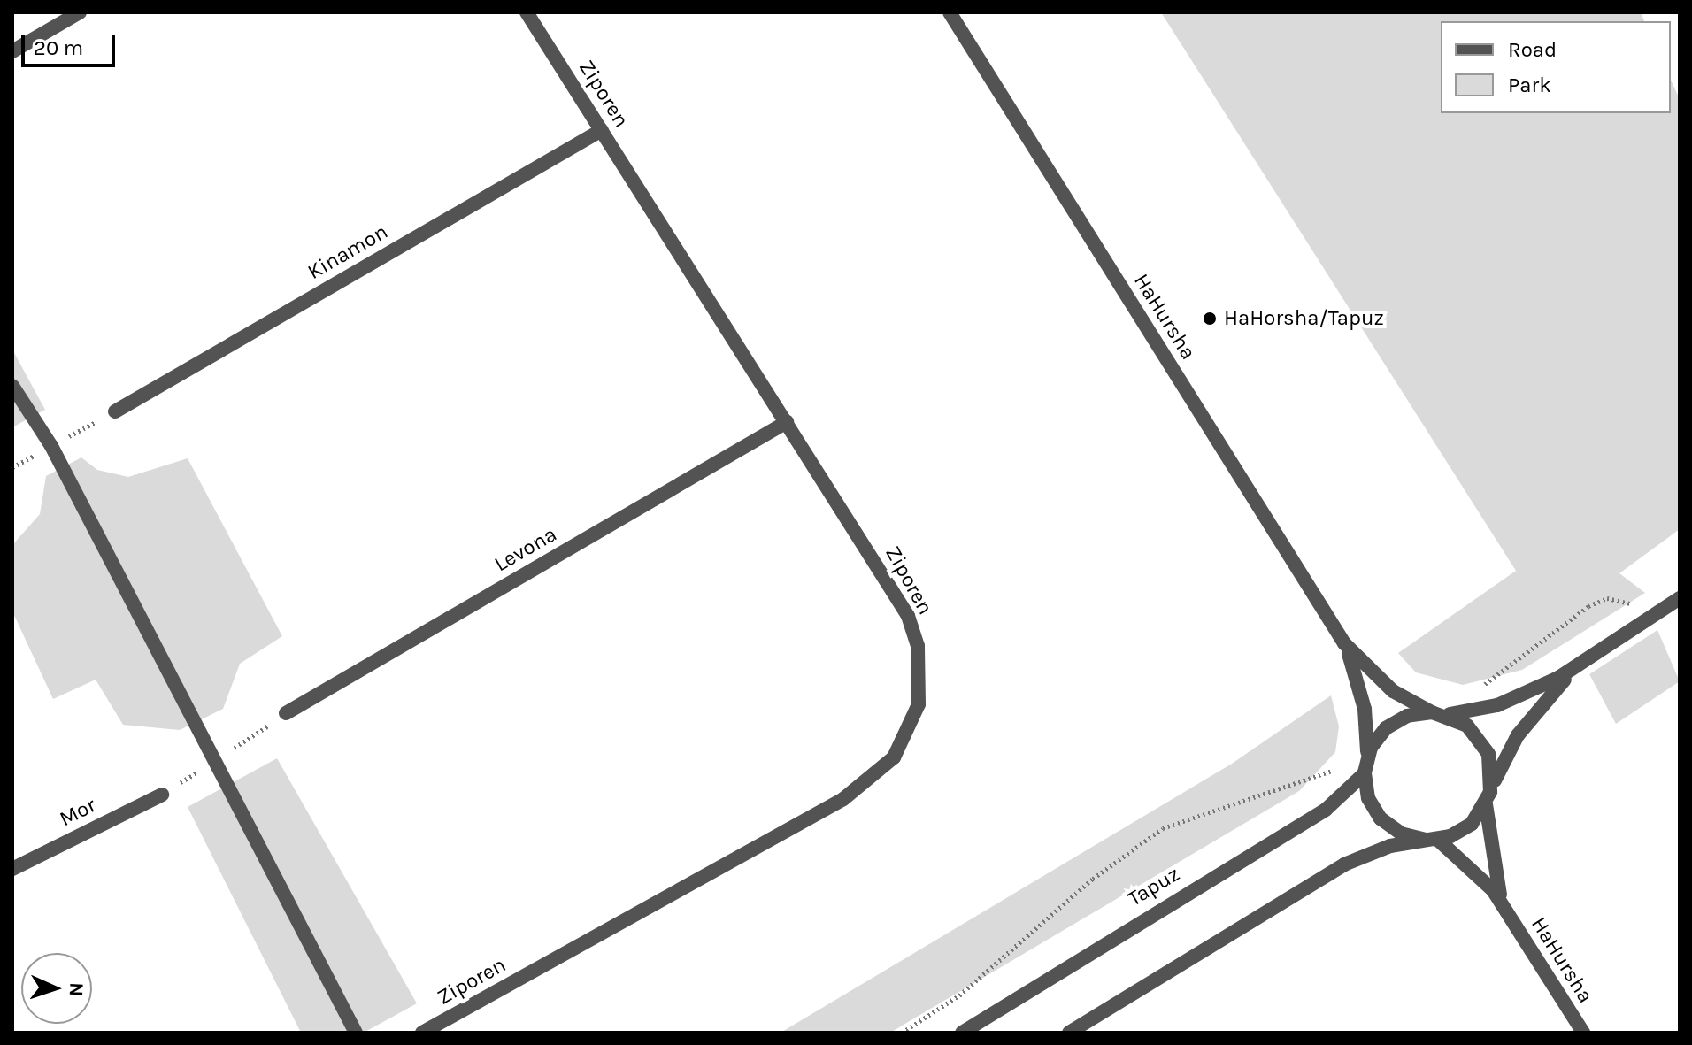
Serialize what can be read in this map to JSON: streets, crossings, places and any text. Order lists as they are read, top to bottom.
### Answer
{
  "streets": {
    "street": [
      "Ziporen",
      "Kinamon",
      "HaHursha",
      "Levona",
      "Mor",
      "Tapuz"
    ]
  },
  "crossings": [
    ["Ziporen", "Kinamon"],
    ["Ziporen", "Levona"],
    ["HaHursha", "Tapuz"]
  ],
  "places": ["HaHorsha/Tapuz"],
  "legend": ["Road", "Park"],
  "scale_bar": "20 m",
  "north": "right"
}
